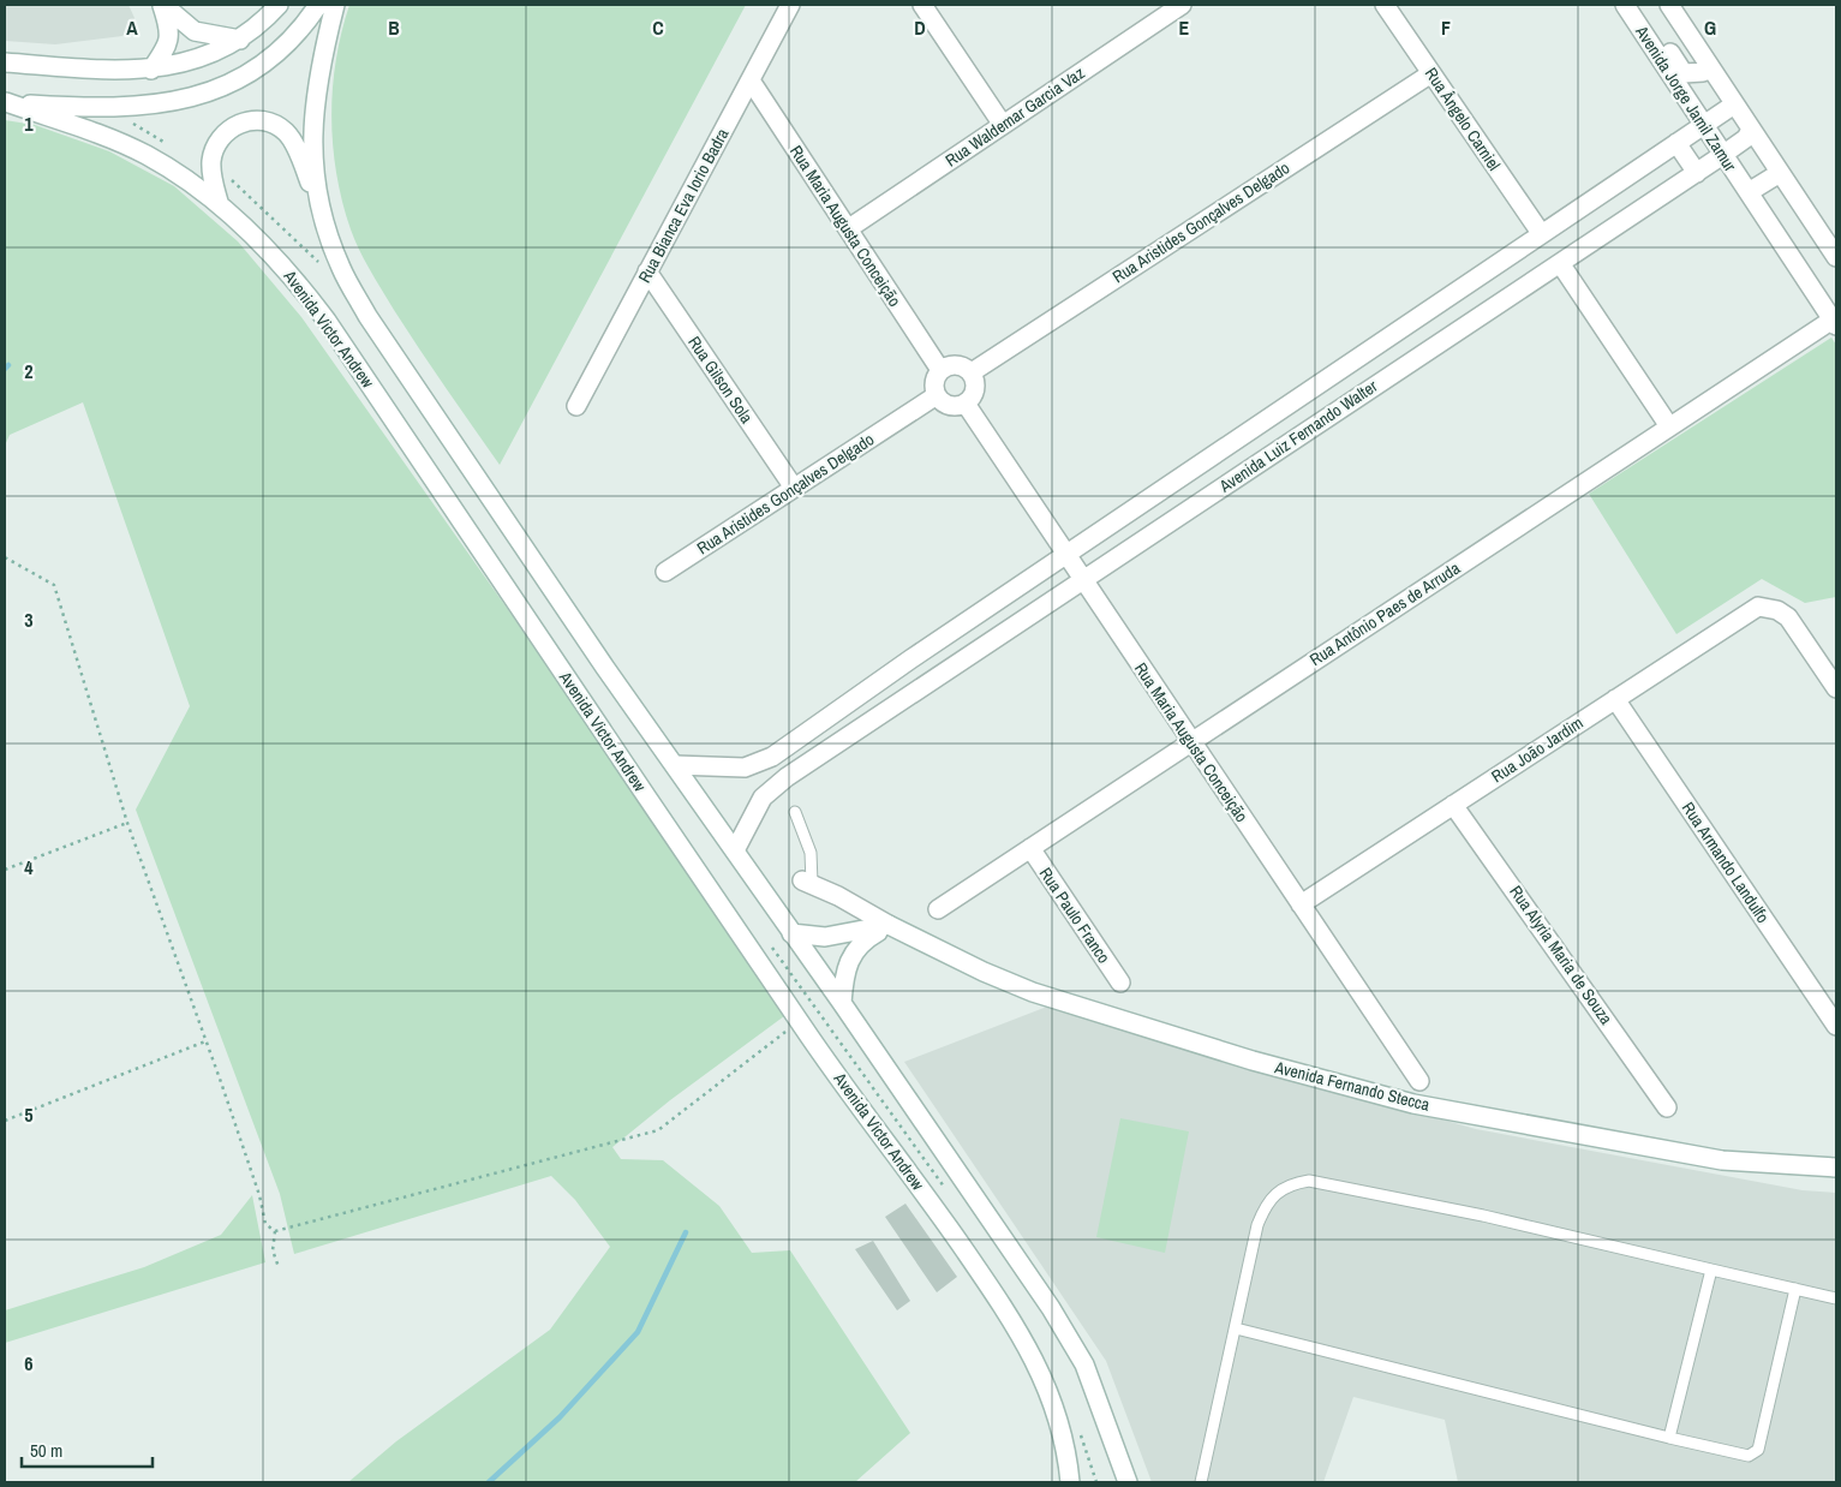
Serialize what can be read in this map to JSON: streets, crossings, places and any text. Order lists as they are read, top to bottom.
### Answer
{
  "streets": {
    "street": [
      "Avenida Jorge Jamil Zamur",
      "Rua Waldemar Garcia Vaz",
      "Rua Ângelo Carniel",
      "Rua Bianca Eva Iorio Badra",
      "Rua Aristides Gonçalves Delgado",
      "Rua Maria Augusta Conceição",
      "Avenida Victor Andrew",
      "Rua Gilson Sola",
      "Avenida Luiz Fernando Walter",
      "Rua Antônio Paes de Arruda",
      "Rua João Jardim",
      "Rua Armando Landulfo",
      "Rua Paulo Franco",
      "Rua Alyria Maria de Souza",
      "Avenida Fernando Stecca"
    ]
  },
  "crossings": [
    ["Avenida Jorge Jamil Zamur", "Avenida Luiz Fernando Walter"],
    ["Avenida Jorge Jamil Zamur", "Rua Antônio Paes de Arruda"],
    ["Rua Waldemar Garcia Vaz", "Rua Maria Augusta Conceição"],
    ["Rua Ângelo Carniel", "Rua Aristides Gonçalves Delgado"],
    ["Rua Ângelo Carniel", "Avenida Luiz Fernando Walter"],
    ["Rua Bianca Eva Iorio Badra", "Rua Maria Augusta Conceição"],
    ["Rua Bianca Eva Iorio Badra", "Rua Gilson Sola"],
    ["Rua Aristides Gonçalves Delgado", "Rua Maria Augusta Conceição"],
    ["Rua Aristides Gonçalves Delgado", "Rua Gilson Sola"],
    ["Rua Maria Augusta Conceição", "Avenida Luiz Fernando Walter"],
    ["Rua Maria Augusta Conceição", "Rua Antônio Paes de Arruda"],
    ["Rua Maria Augusta Conceição", "Rua João Jardim"],
    ["Rua Antônio Paes de Arruda", "Rua Paulo Franco"],
    ["Rua João Jardim", "Rua Armando Landulfo"],
    ["Rua João Jardim", "Rua Alyria Maria de Souza"]
  ],
  "scale_bar": "50 m",
  "grid": {
    "columns": [
      "A",
      "B",
      "C",
      "D",
      "E",
      "F",
      "G"
    ],
    "rows": [
      "1",
      "2",
      "3",
      "4",
      "5",
      "6"
    ]
  }
}
